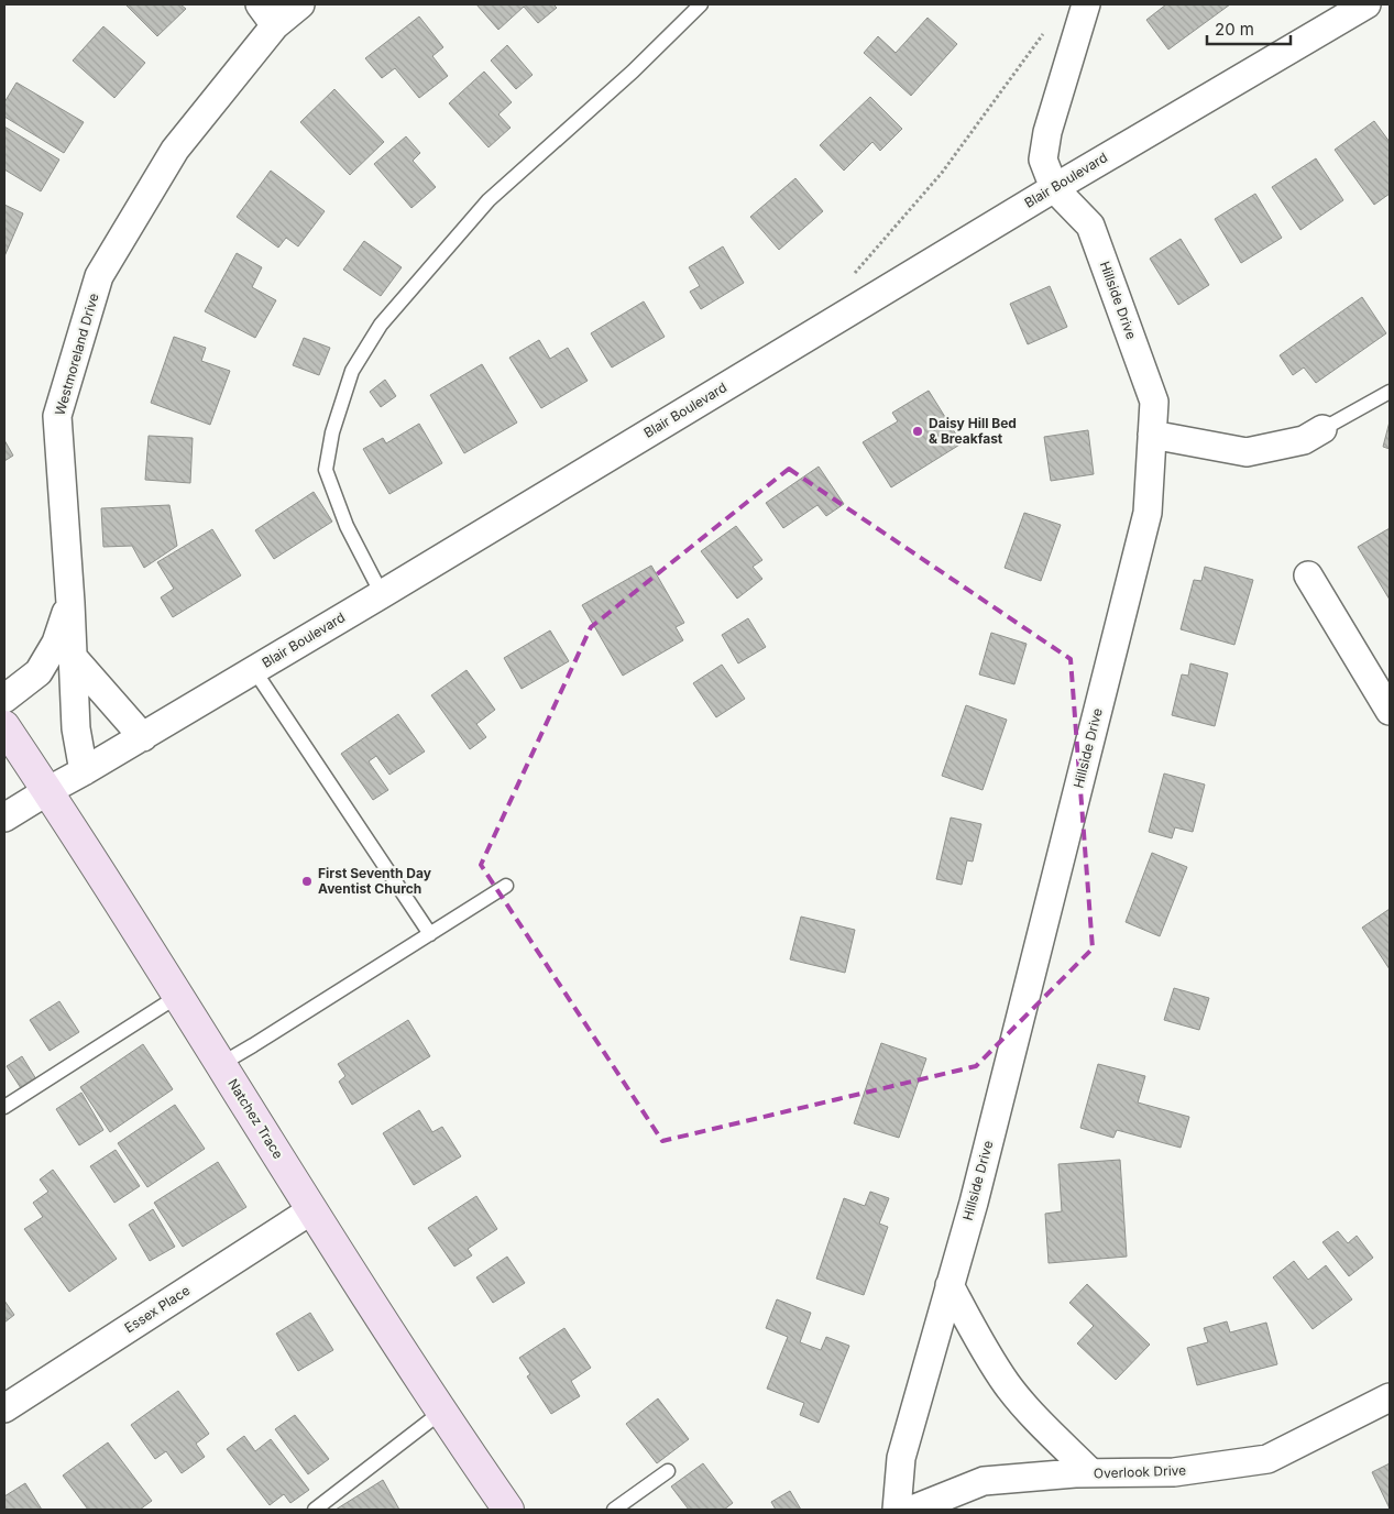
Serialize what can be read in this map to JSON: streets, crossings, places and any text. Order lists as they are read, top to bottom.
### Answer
{
  "streets": {
    "main road": ["Natchez Trace"],
    "street": [
      "Blair Boulevard",
      "Hillside Drive",
      "Westmoreland Drive",
      "Essex Place",
      "Overlook Drive"
    ]
  },
  "crossings": [
    ["Blair Boulevard", "Hillside Drive"],
    ["Blair Boulevard", "Westmoreland Drive"],
    ["Blair Boulevard", "Natchez Trace"],
    ["Natchez Trace", "Essex Place"]
  ],
  "places": ["Daisy Hill Bed & Breakfast", "First Seventh Day Aventist Church"],
  "scale_bar": "20 m"
}
